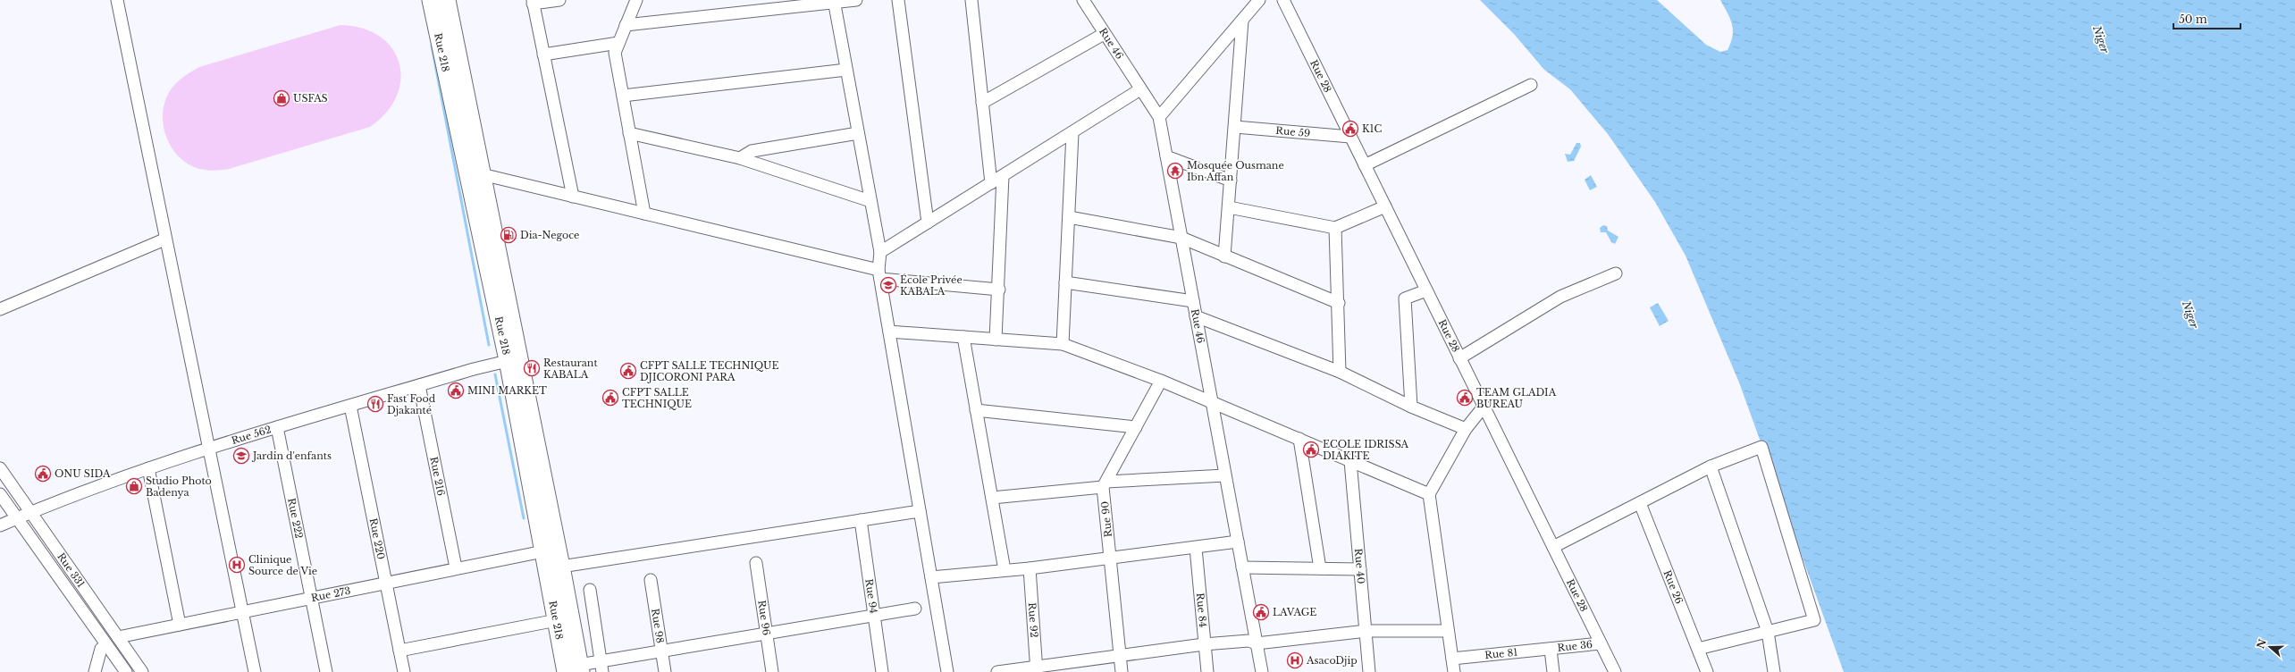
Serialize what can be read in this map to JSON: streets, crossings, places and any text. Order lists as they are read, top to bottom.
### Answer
{
  "streets": {
    "highway": ["Rue 218"],
    "street": [
      "Rue 46",
      "Rue 28",
      "Rue 59",
      "Rue 562",
      "Rue 216",
      "Rue 222",
      "Rue 90",
      "Rue 220",
      "Rue 40",
      "Rue 331",
      "Rue 26",
      "Rue 273",
      "Rue 94",
      "Rue 84",
      "Rue 96",
      "Rue 92",
      "Rue 98",
      "Rue 36",
      "Rue 81"
    ]
  },
  "crossings": [
    ["Rue 218", "Rue 562"],
    ["Rue 218", "Rue 273"],
    ["Rue 28", "Rue 59"],
    ["Rue 28", "Rue 36"],
    ["Rue 562", "Rue 216"],
    ["Rue 562", "Rue 222"],
    ["Rue 562", "Rue 220"],
    ["Rue 562", "Rue 331"],
    ["Rue 216", "Rue 273"],
    ["Rue 222", "Rue 273"],
    ["Rue 220", "Rue 273"],
    ["Rue 331", "Rue 273"],
    ["Rue 36", "Rue 81"]
  ],
  "water": ["Niger"],
  "places": {
    "shop": ["USFAS", "Studio Photo Badenya"],
    "public building": [
      "K1C",
      "CFPT SALLE TECHNIQUE DJICORONI PARA",
      "MINI MARKET",
      "CFPT SALLE TECHNIQUE",
      "TEAM GLADIA BUREAU",
      "ECOLE IDRISSA DIAKITE",
      "ONU SIDA",
      "LAVAGE"
    ],
    "temple": ["Mosquée Ousmane Ibn Affan"],
    "fuel station": ["Dia-Negoce"],
    "school or university": ["École Privée KABALA", "Jardin d'enfants"],
    "restaurant": ["Restaurant KABALA", "Fast Food Djakanté"],
    "hospital": ["Clinique Source de Vie", "AsacoDjip"]
  },
  "scale_bar": "50 m",
  "north": "left"
}
